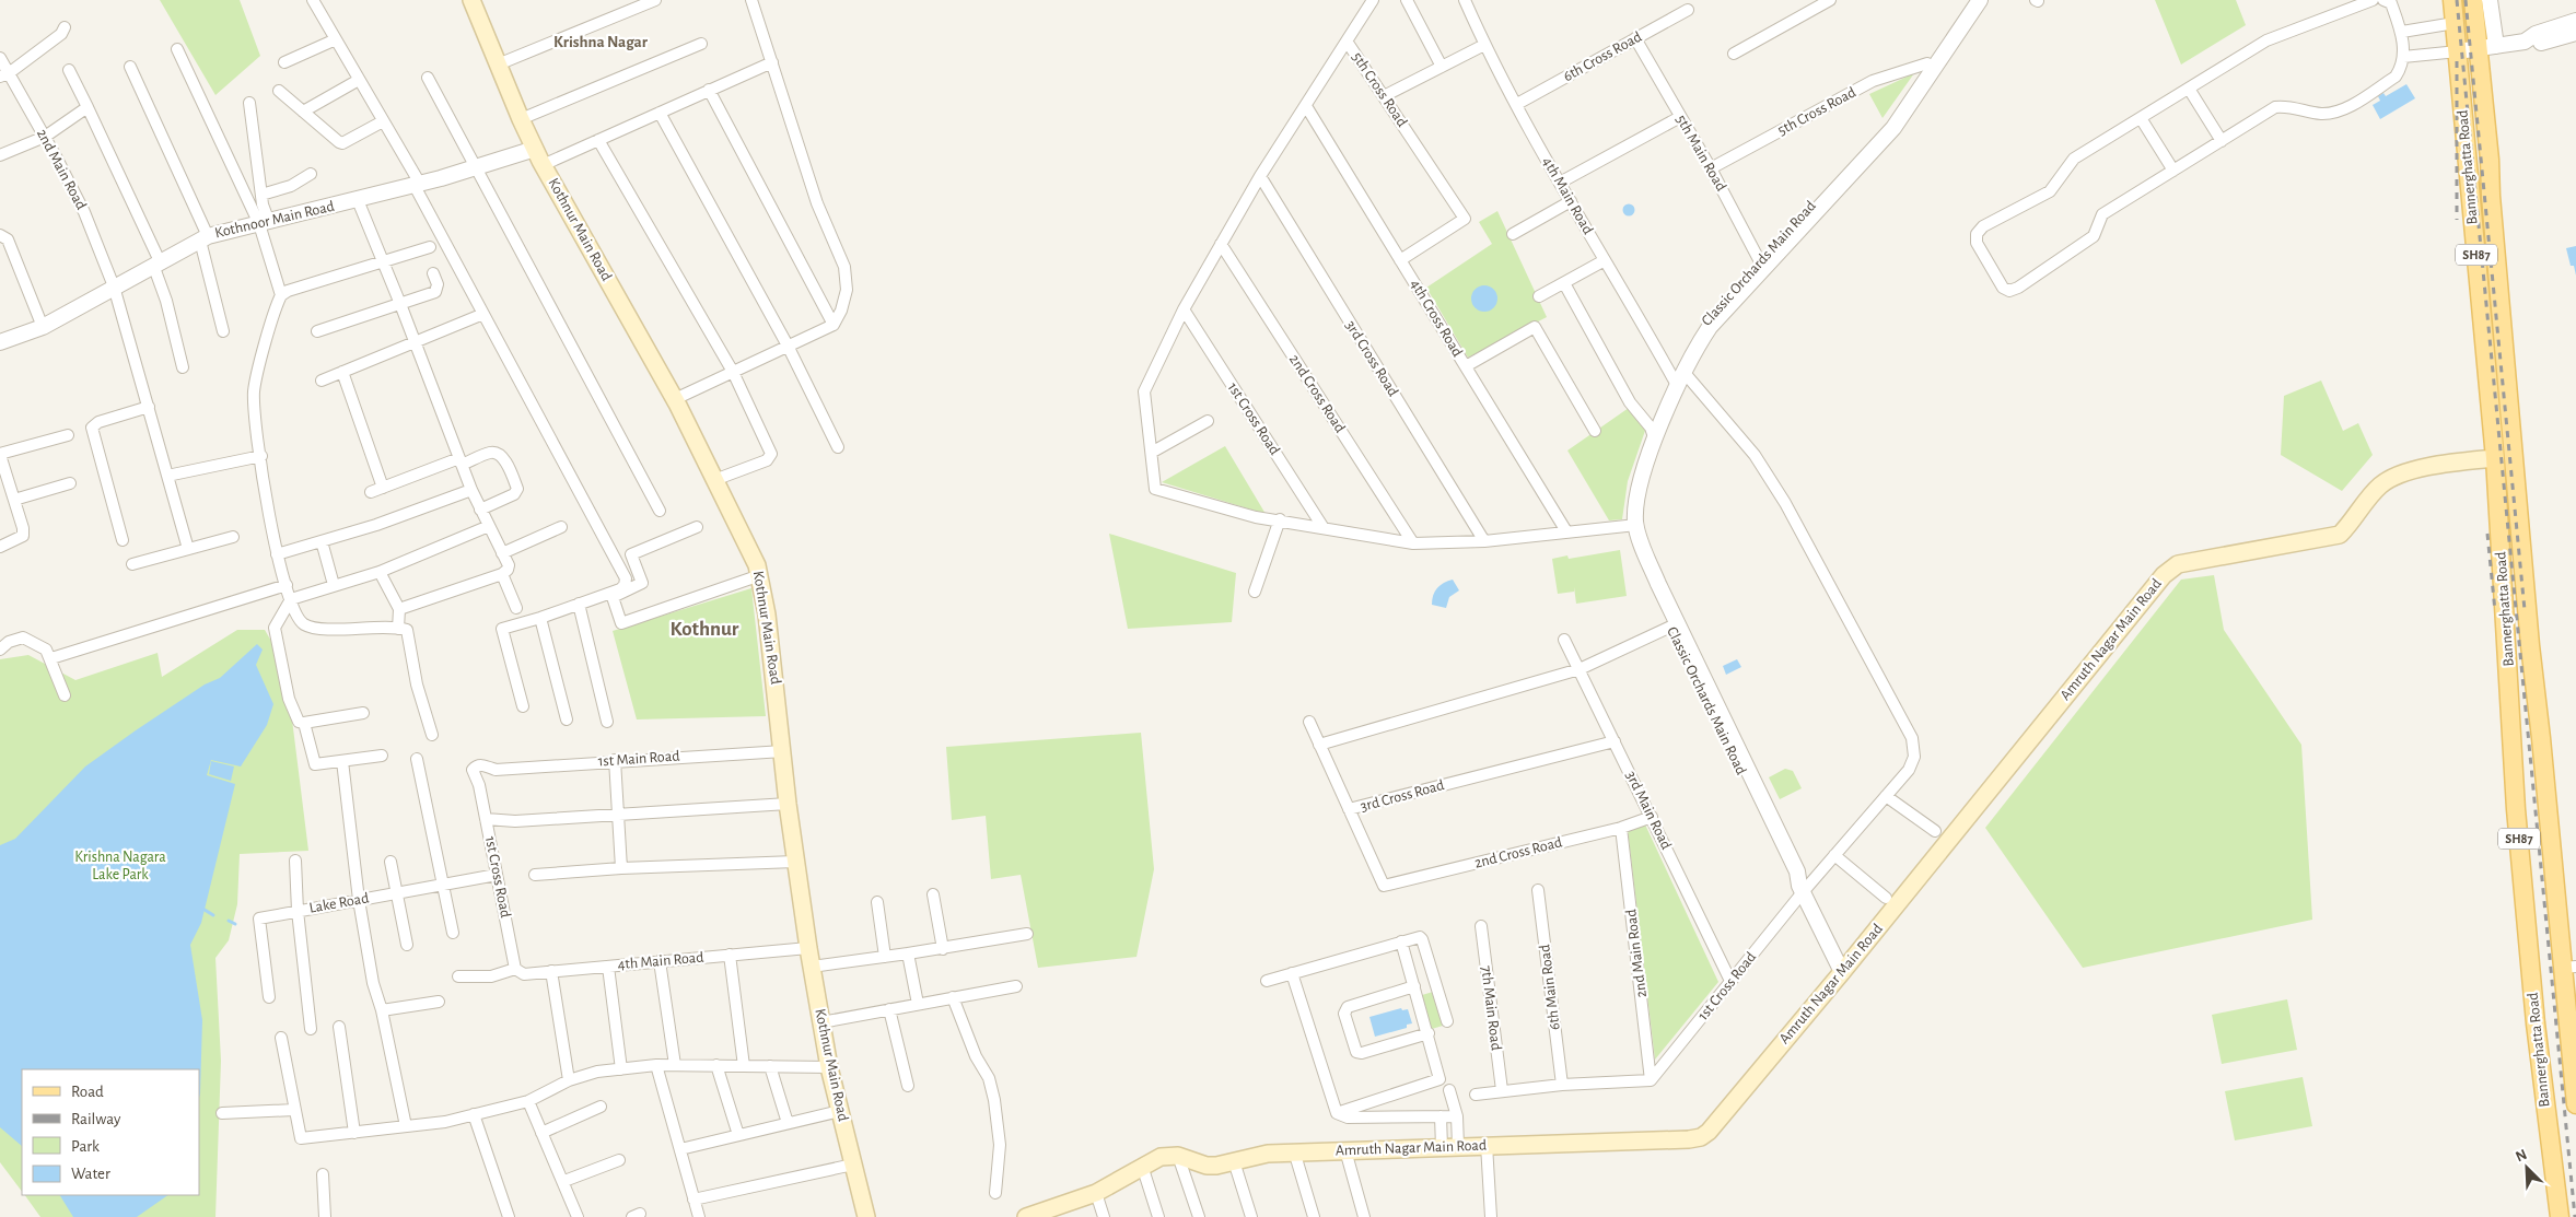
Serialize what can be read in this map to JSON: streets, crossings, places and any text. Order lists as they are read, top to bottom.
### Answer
{
  "streets": {
    "main road": [
      "Bannerghatta Road",
      "Kothnur Main Road",
      "SH87",
      "Amruth Nagar Main Road"
    ],
    "street": [
      "6th Cross Road",
      "5th Cross Road",
      "5th Main Road",
      "2nd Main Road",
      "4th Main Road",
      "Kothnoor Main Road",
      "Classic Orchards Main Road",
      "4th Cross Road",
      "3rd Cross Road",
      "2nd Cross Road",
      "1st Cross Road",
      "1st Main Road",
      "3rd Main Road",
      "Lake Road",
      "6th Main Road",
      "7th Main Road"
    ]
  },
  "crossings": [
    ["6th Cross Road", "5th Main Road"],
    ["6th Cross Road", "4th Main Road"],
    ["5th Cross Road", "5th Main Road"],
    ["5th Cross Road", "Classic Orchards Main Road"],
    ["5th Cross Road", "4th Cross Road"],
    ["5th Main Road", "Classic Orchards Main Road"],
    ["Bannerghatta Road", "Amruth Nagar Main Road"],
    ["2nd Main Road", "Kothnoor Main Road"],
    ["2nd Main Road", "2nd Cross Road"],
    ["2nd Main Road", "1st Cross Road"],
    ["4th Main Road", "Kothnur Main Road"],
    ["4th Main Road", "Classic Orchards Main Road"],
    ["4th Main Road", "1st Cross Road"],
    ["Kothnoor Main Road", "Kothnur Main Road"],
    ["Kothnur Main Road", "1st Main Road"],
    ["Classic Orchards Main Road", "1st Cross Road"],
    ["Classic Orchards Main Road", "Amruth Nagar Main Road"],
    ["3rd Cross Road", "2nd Cross Road"],
    ["3rd Cross Road", "3rd Main Road"],
    ["2nd Cross Road", "3rd Main Road"],
    ["1st Cross Road", "1st Main Road"],
    ["1st Cross Road", "3rd Main Road"],
    ["1st Cross Road", "Lake Road"]
  ],
  "districts": ["Krishna Nagar", "Kothnur"],
  "parks": ["Krishna Nagara Lake Park"],
  "legend": [
    "Road",
    "Railway",
    "Park",
    "Water"
  ],
  "north": "top left"
}
